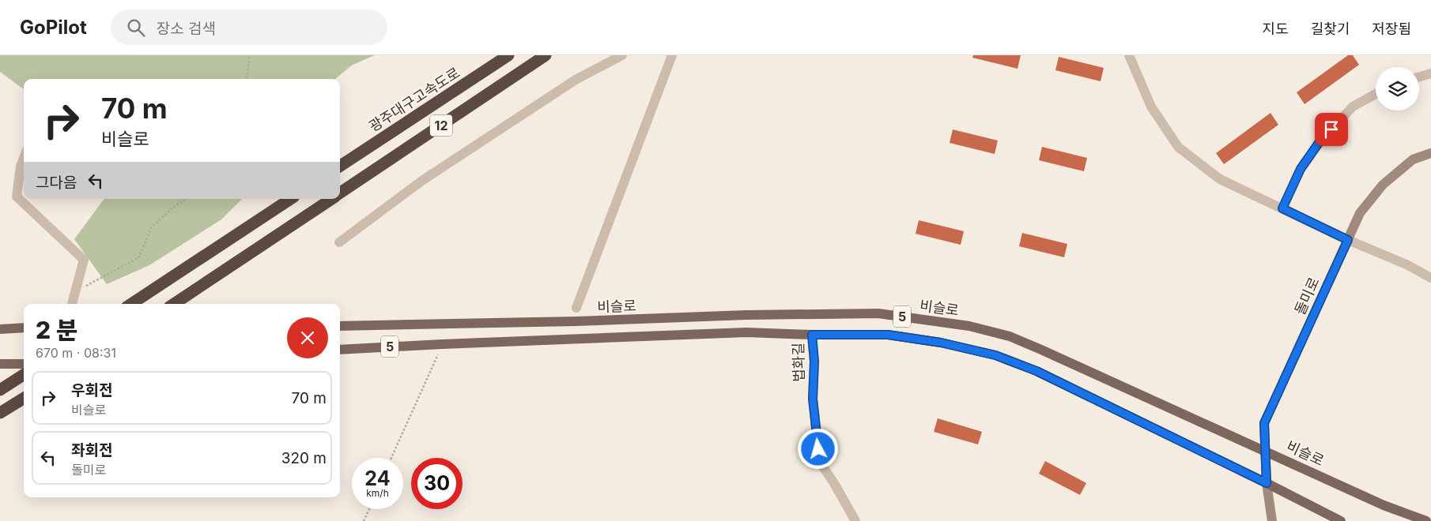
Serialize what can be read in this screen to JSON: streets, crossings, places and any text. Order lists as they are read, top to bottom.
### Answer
{
  "streets": {
    "highway": ["광주대구고속도로", "12"],
    "main road": ["돌미로", "비슬로", "5"],
    "street": ["법화길"]
  },
  "crossings": [
    ["돌미로", "비슬로"],
    ["돌미로", "5"],
    ["5", "법화길"]
  ],
  "page": {
    "header": "GoPilot",
    "search": "장소 검색",
    "nav": ["지도", "길찾기", "저장됨"],
    "turn": ["70 m", "비슬로"],
    "then": "그다음",
    "heading": ["2 분", "670 m · 08:31"],
    "list": [
      {
        "name": "우회전",
        "note": "비슬로",
        "value": "70 m"
      },
      {
        "name": "좌회전",
        "note": "돌미로",
        "value": "320 m"
      }
    ],
    "speed": "24 km/h",
    "limit": "30"
  }
}
